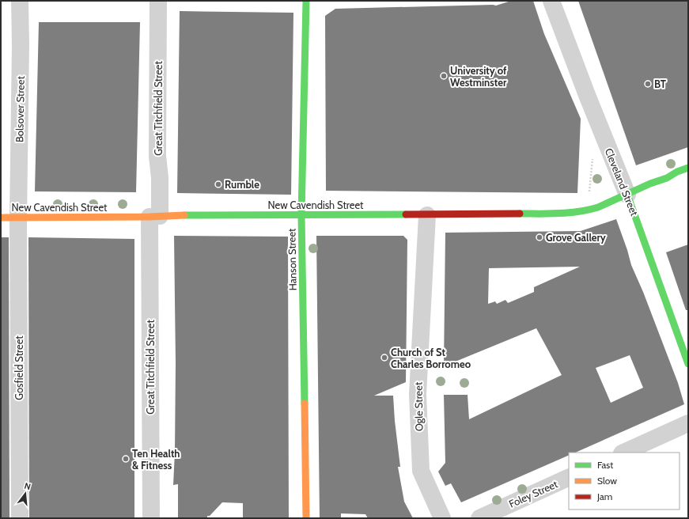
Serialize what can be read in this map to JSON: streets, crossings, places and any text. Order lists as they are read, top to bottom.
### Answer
{
  "streets": {
    "street": [
      "Great Titchfield Street",
      "Bolsover Street",
      "Cleveland Street",
      "New Cavendish Street",
      "Hanson Street",
      "Gosfield Street",
      "Ogle Street",
      "Foley Street"
    ]
  },
  "crossings": [
    ["Great Titchfield Street", "New Cavendish Street"],
    ["Bolsover Street", "New Cavendish Street"],
    ["Bolsover Street", "Gosfield Street"],
    ["Cleveland Street", "New Cavendish Street"],
    ["New Cavendish Street", "Hanson Street"],
    ["New Cavendish Street", "Gosfield Street"],
    ["New Cavendish Street", "Ogle Street"]
  ],
  "places": [
    "University of Westminster",
    "BT",
    "Rumble",
    "Grove Gallery",
    "Church of St Charles Borromeo",
    "Ten Health & Fitness"
  ],
  "legend": ["Fast", "Slow", "Jam"],
  "north": "top"
}
